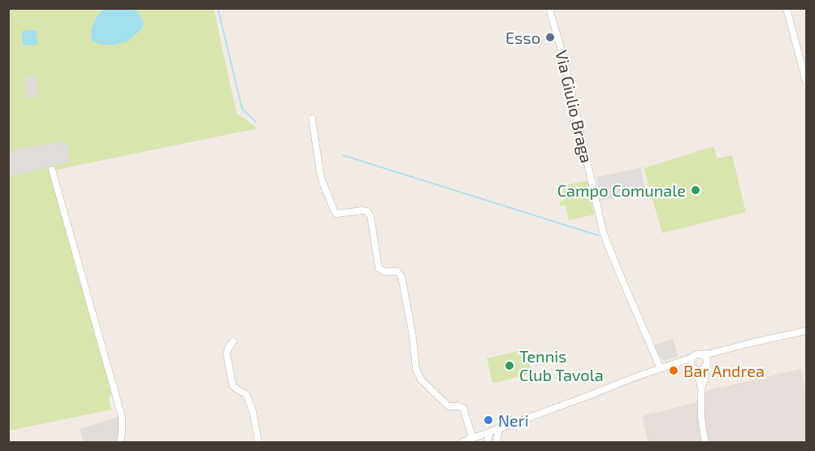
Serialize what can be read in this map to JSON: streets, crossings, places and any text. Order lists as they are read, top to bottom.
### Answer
{
  "streets": {
    "street": ["Via Giulio Braga"]
  },
  "places": [
    "Esso",
    "Campo Comunale",
    "Tennis Club Tavola",
    "Bar Andrea",
    "Neri"
  ]
}
